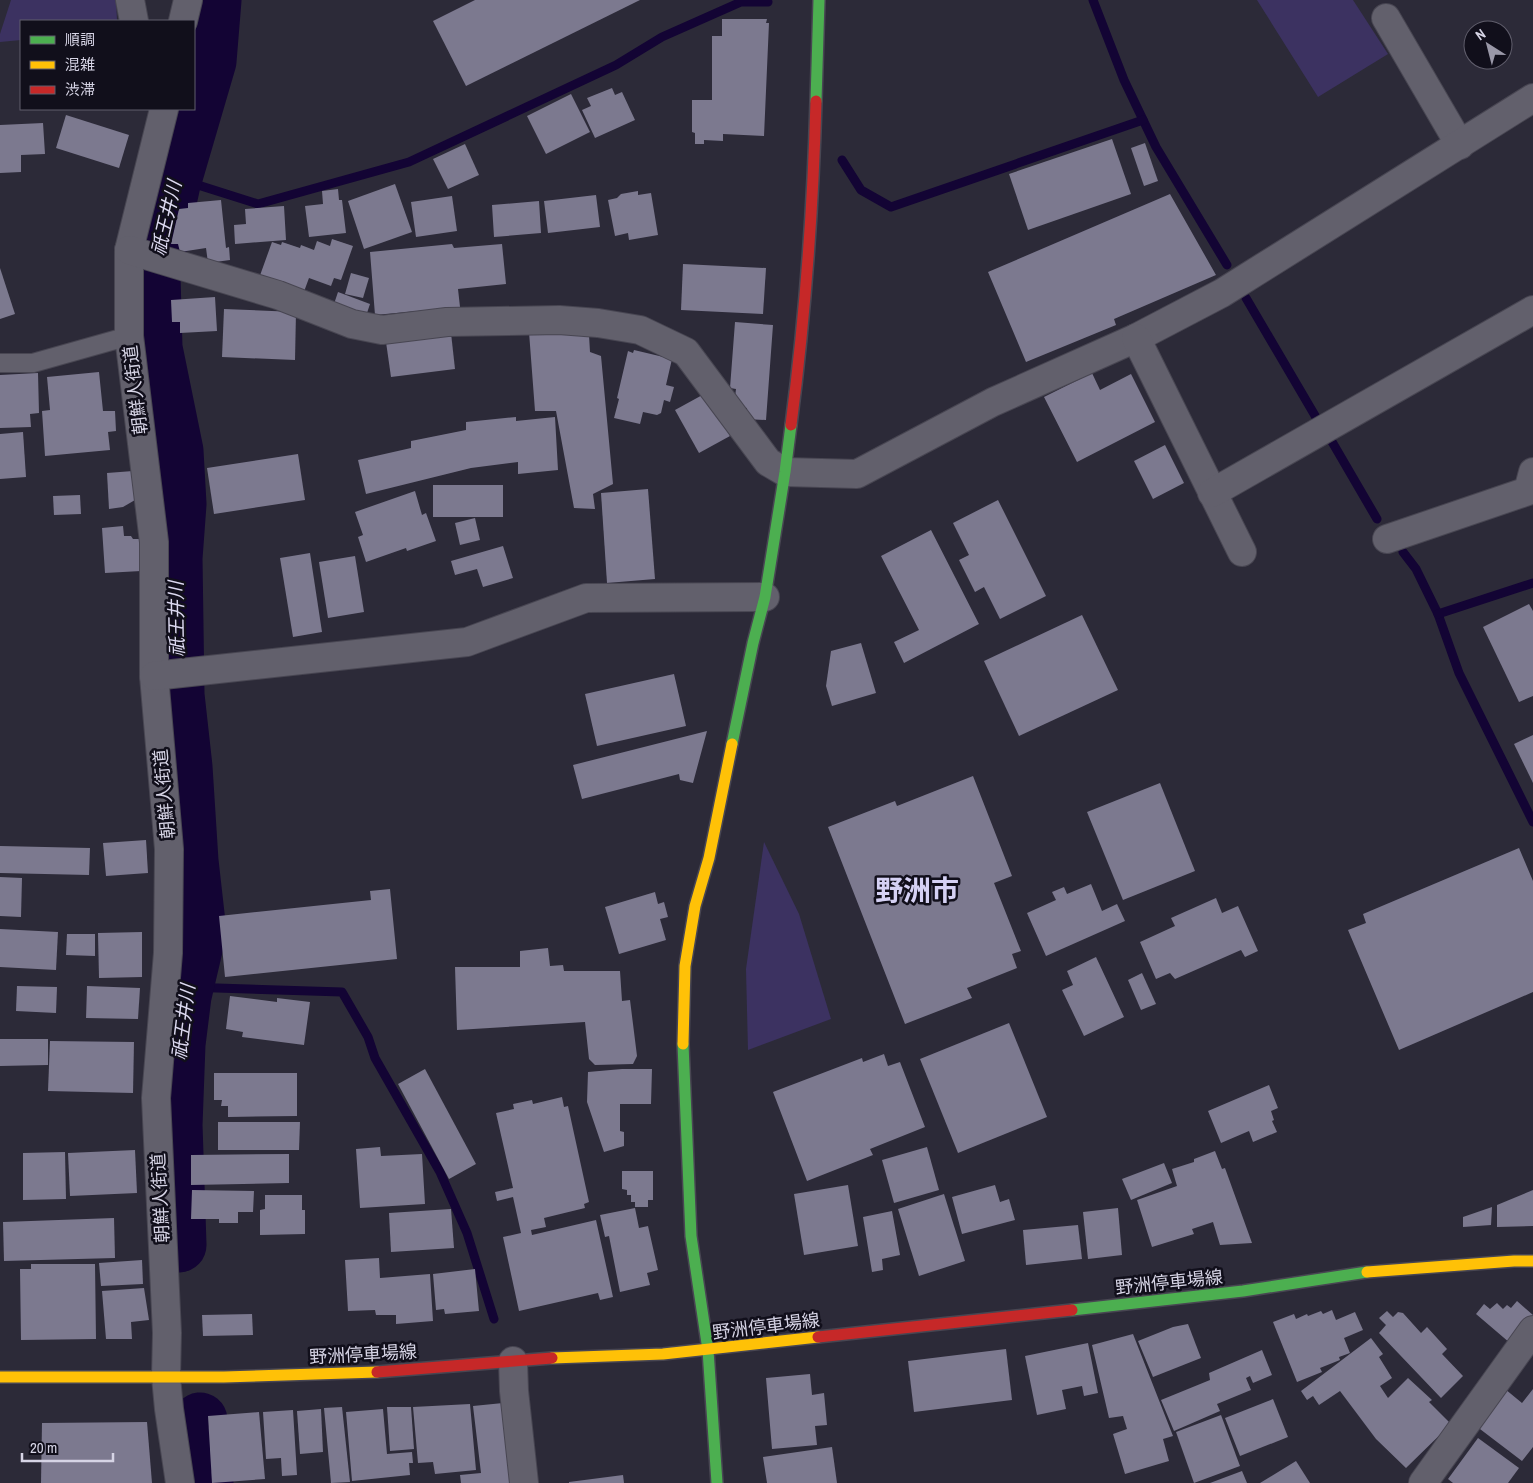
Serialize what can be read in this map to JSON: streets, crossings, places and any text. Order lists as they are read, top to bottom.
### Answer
{
  "streets": {
    "main road": ["野洲停車場線"],
    "street": ["朝鮮人街道"]
  },
  "crossings": [
    ["朝鮮人街道", "野洲停車場線"]
  ],
  "districts": ["野洲市"],
  "water": ["祇王井川"],
  "legend": ["順調", "混雑", "渋滞"],
  "scale_bar": "20 m",
  "north": "top left"
}
